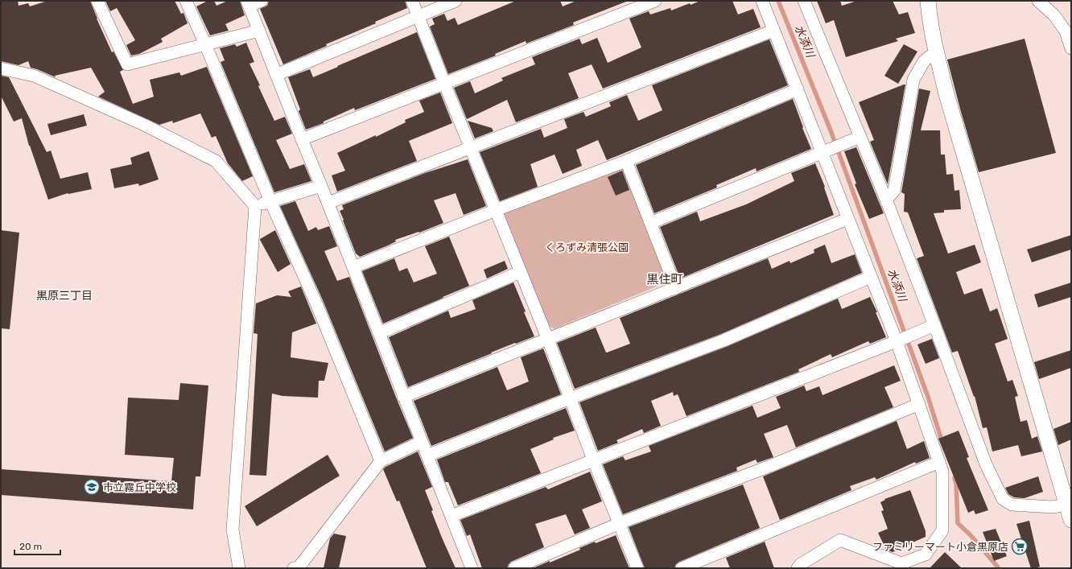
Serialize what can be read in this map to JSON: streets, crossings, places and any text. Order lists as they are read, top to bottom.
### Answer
{
  "districts": ["黒住町", "黒原三丁目"],
  "water": ["水添川"],
  "parks": ["くろずみ清張公園"],
  "places": {
    "school or university": ["市立霧丘中学校"],
    "supermarket": ["ファミリーマート小倉黒原店"]
  },
  "scale_bar": "20 m"
}
